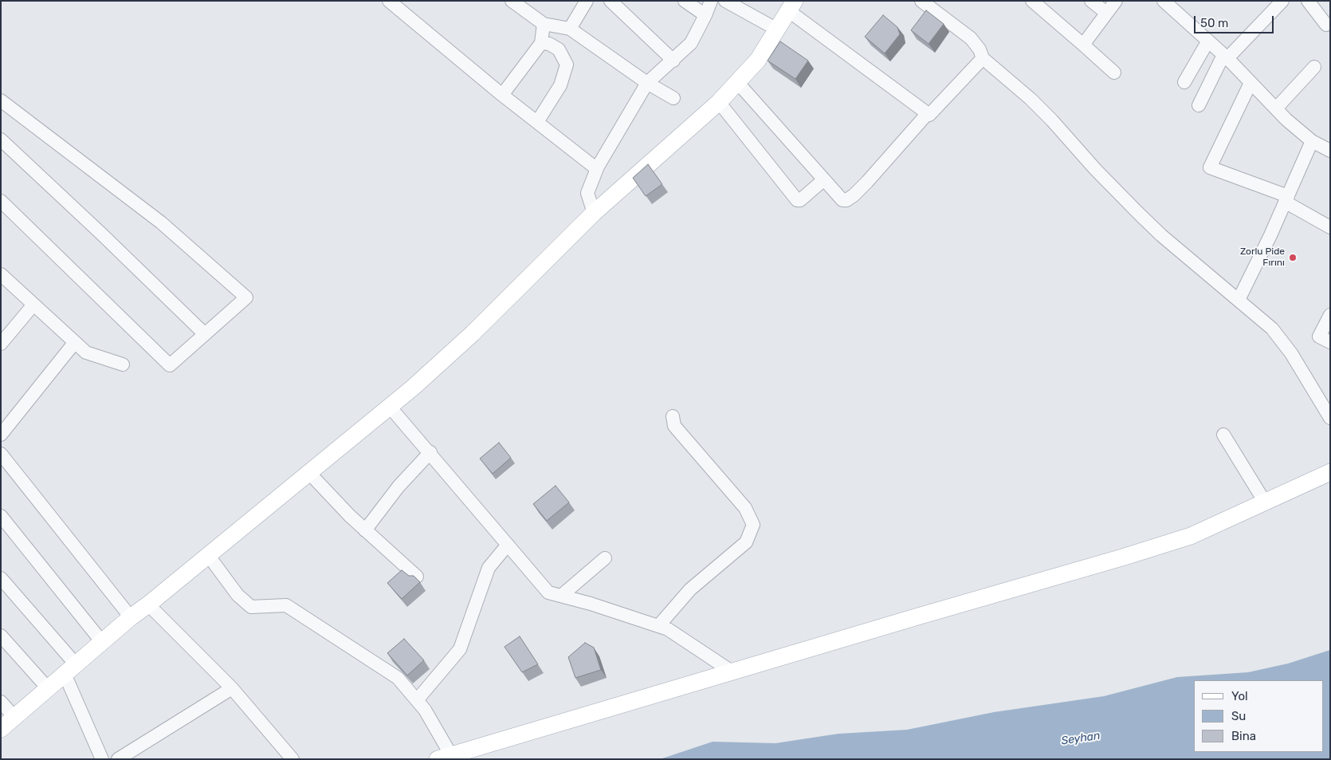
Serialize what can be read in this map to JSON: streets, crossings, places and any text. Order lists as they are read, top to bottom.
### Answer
{
  "water": ["Seyhan"],
  "places": ["Zorlu Pide Fırını"],
  "legend": ["Yol", "Su", "Bina"],
  "scale_bar": "50 m"
}
